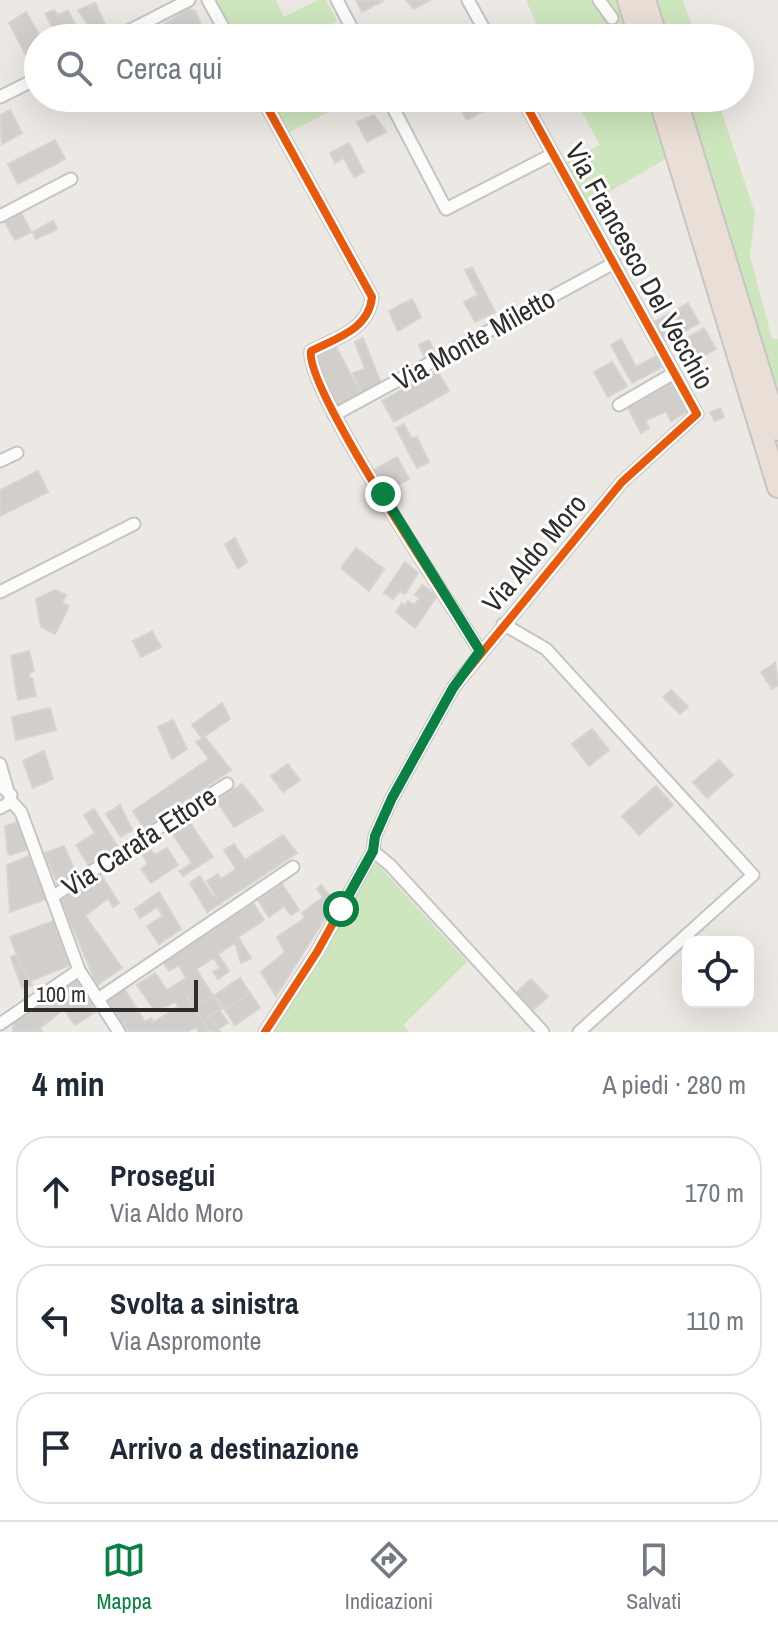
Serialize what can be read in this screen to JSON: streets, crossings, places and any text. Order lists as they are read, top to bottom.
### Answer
{
  "streets": {
    "street": [
      "Via Francesco Del Vecchio",
      "Via Monte Miletto",
      "Via Aldo Moro",
      "Via Carafa Ettore"
    ]
  },
  "crossings": [
    ["Via Francesco Del Vecchio", "Via Monte Miletto"],
    ["Via Francesco Del Vecchio", "Via Aldo Moro"]
  ],
  "scale_bar": "100 m",
  "page": {
    "search": "Cerca qui",
    "scale": "100 m",
    "heading": ["4 min", "A piedi · 280 m"],
    "list": [
      ["Prosegui", "Via Aldo Moro", "170 m"],
      ["Svolta a sinistra", "Via Aspromonte", "110 m"],
      "Arrivo a destinazione"
    ],
    "nav": ["Mappa", "Indicazioni", "Salvati"]
  }
}
